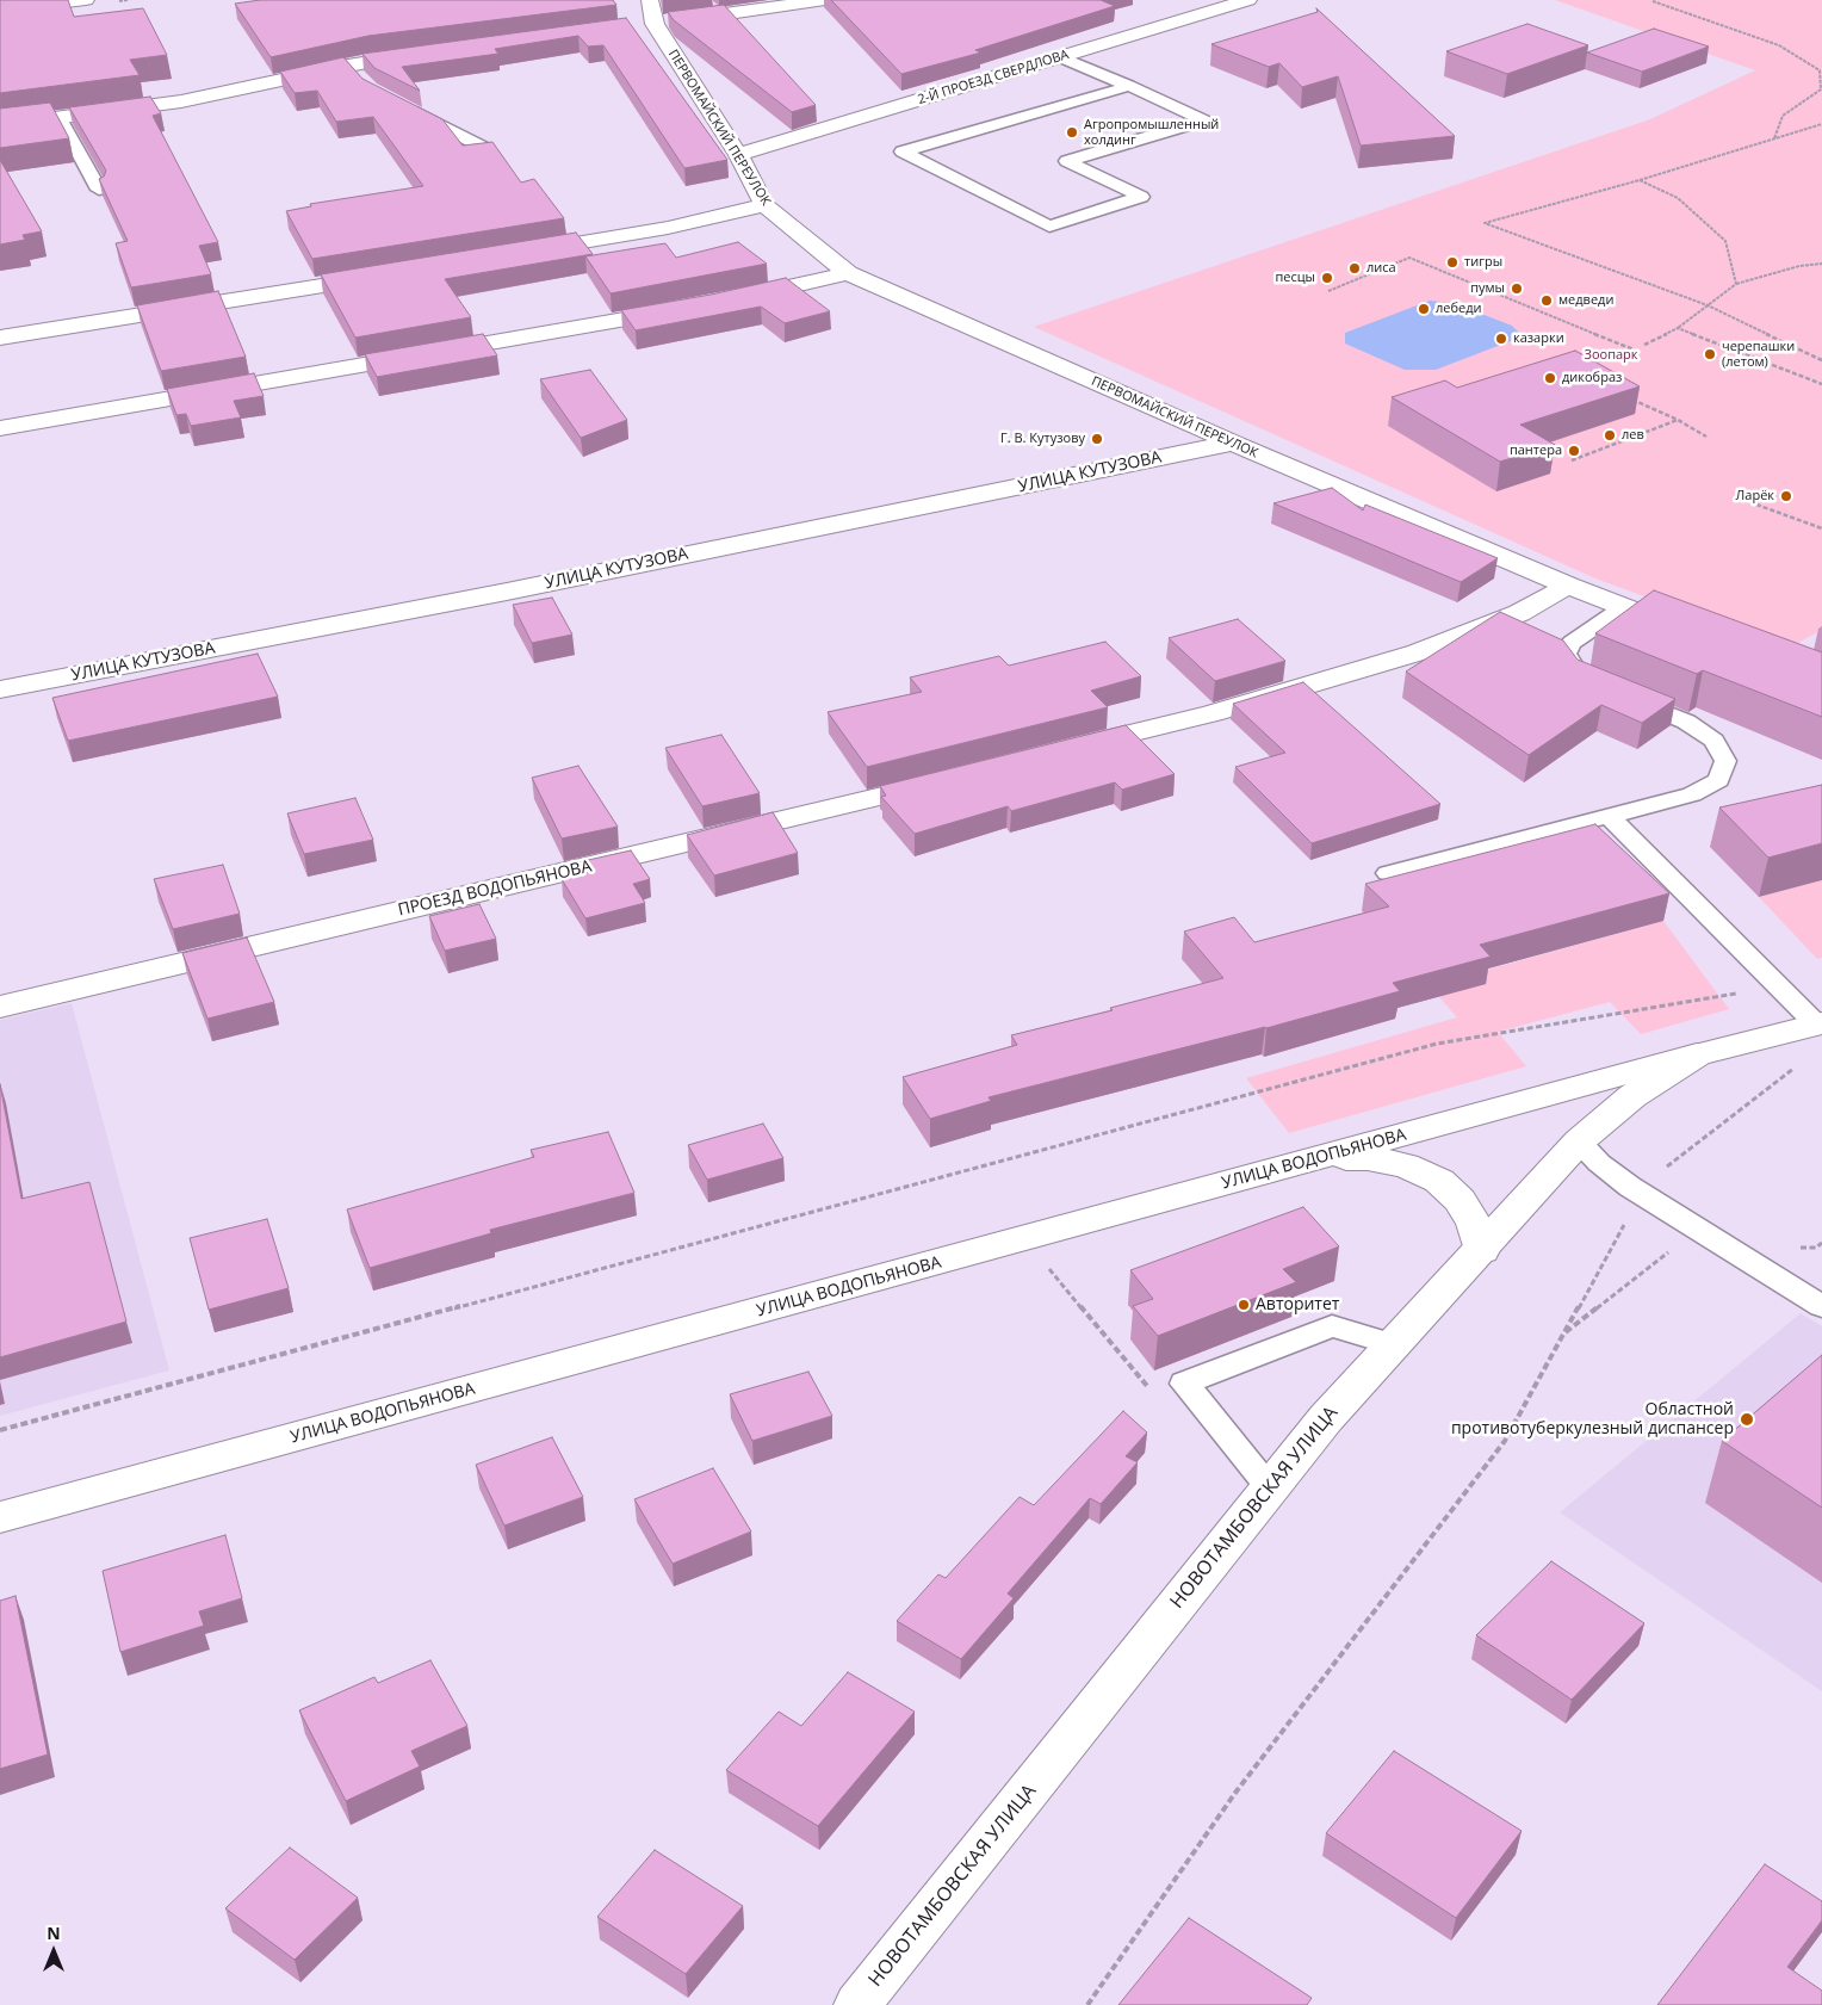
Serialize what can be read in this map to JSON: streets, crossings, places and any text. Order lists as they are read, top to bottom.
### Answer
{
  "streets": {
    "street": [
      "2-Й ПРОЕЗД СВЕРДЛОВА",
      "ПЕРВОМАЙСКИЙ ПЕРЕУЛОК",
      "УЛИЦА КУТУЗОВА",
      "ПРОЕЗД ВОДОПЬЯНОВА",
      "УЛИЦА ВОДОПЬЯНОВА",
      "НОВОТАМБОВСКАЯ УЛИЦА"
    ]
  },
  "crossings": [
    ["2-Й ПРОЕЗД СВЕРДЛОВА", "ПЕРВОМАЙСКИЙ ПЕРЕУЛОК"],
    ["ПЕРВОМАЙСКИЙ ПЕРЕУЛОК", "УЛИЦА КУТУЗОВА"],
    ["УЛИЦА ВОДОПЬЯНОВА", "НОВОТАМБОВСКАЯ УЛИЦА"]
  ],
  "parks": ["Зоопарк"],
  "places": [
    "Агропромышленный холдинг",
    "тигры",
    "лиса",
    "песцы",
    "пумы",
    "медведи",
    "лебеди",
    "казарки",
    "черепашки (летом)",
    "дикобраз",
    "лев",
    "Г. В. Кутузову",
    "пантера",
    "Ларёк",
    "Авторитет",
    "Областной противотуберкулезный диспансер"
  ],
  "north": "top"
}
